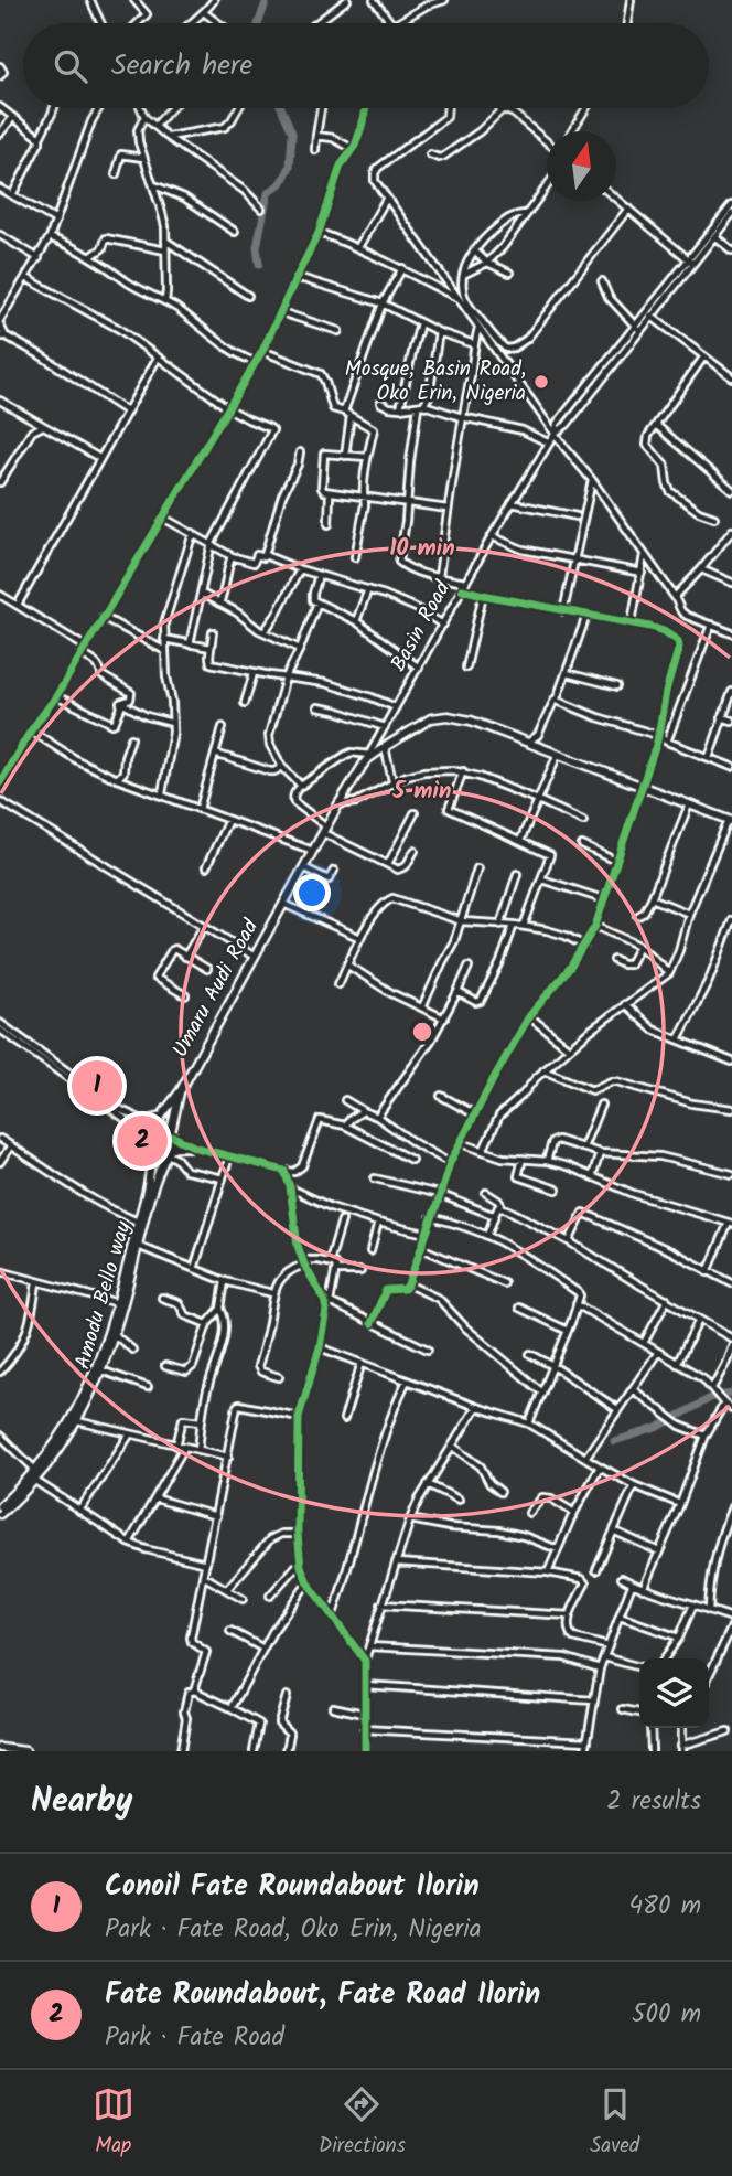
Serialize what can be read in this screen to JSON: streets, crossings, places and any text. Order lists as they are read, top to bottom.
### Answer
{
  "streets": {
    "main road": ["Basin Road", "Umaru Audi Road", "Amodu Bello way"]
  },
  "crossings": [
    ["Basin Road", "Umaru Audi Road"]
  ],
  "places": ["Mosque, Basin Road, Oko Erin, Nigeria"],
  "north": "top",
  "page": {
    "search": "Search here",
    "pins": ["1", "2"],
    "heading": ["Nearby", "2 results"],
    "list": [
      {
        "mark": "1",
        "name": "Conoil Fate Roundabout Ilorin",
        "note": "Park · Fate Road, Oko Erin, Nigeria",
        "value": "480 m"
      },
      {
        "mark": "2",
        "name": "Fate Roundabout, Fate Road Ilorin",
        "note": "Park · Fate Road",
        "value": "500 m"
      }
    ],
    "nav": ["Map", "Directions", "Saved"]
  },
  "rings": ["10 min", "5 min"]
}
